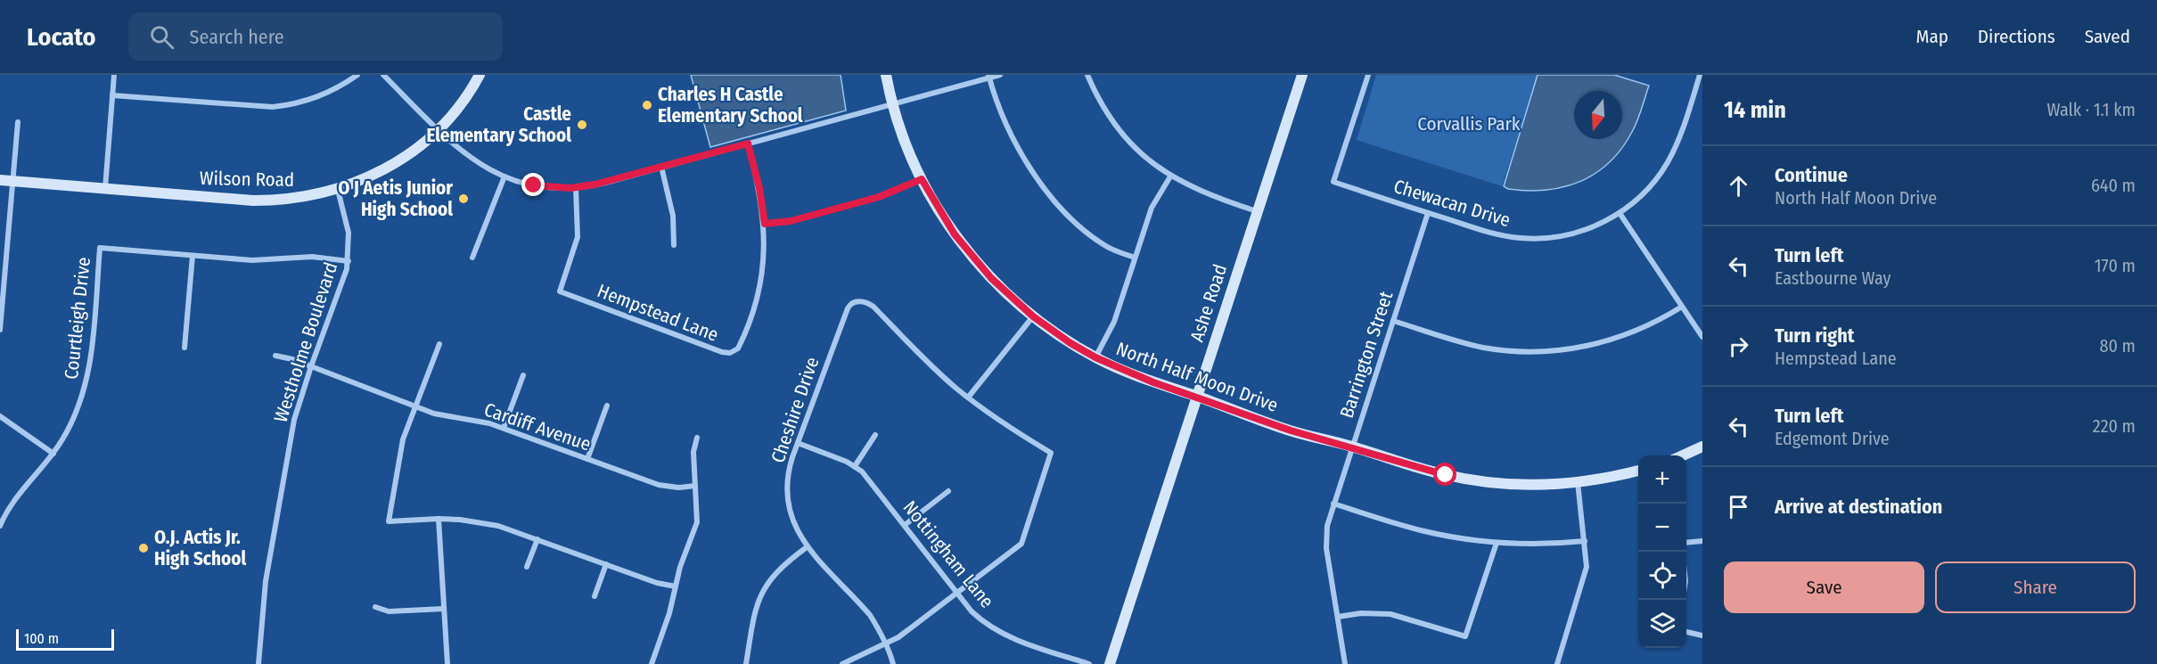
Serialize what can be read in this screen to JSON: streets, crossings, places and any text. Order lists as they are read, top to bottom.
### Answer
{
  "streets": {
    "street": [
      "Wilson Road",
      "Chewacan Drive",
      "Ashe Road",
      "Hempstead Lane",
      "Courtleigh Drive",
      "Westholme Boulevard",
      "Barrington Street",
      "North Half Moon Drive",
      "Cheshire Drive",
      "Cardiff Avenue",
      "Nottingham Lane"
    ]
  },
  "crossings": [
    ["Wilson Road", "Westholme Boulevard"],
    ["Chewacan Drive", "Barrington Street"],
    ["Ashe Road", "North Half Moon Drive"],
    ["Westholme Boulevard", "Cardiff Avenue"],
    ["Barrington Street", "North Half Moon Drive"],
    ["Cheshire Drive", "Nottingham Lane"]
  ],
  "parks": ["Corvallis Park"],
  "places": [
    "Charles H Castle Elementary School",
    "Castle Elementary School",
    "O J Aetis Junior High School",
    "O.J. Actis Jr. High School"
  ],
  "scale_bar": "100 m",
  "north": "bottom",
  "page": {
    "header": "Locato",
    "search": "Search here",
    "nav": ["Map", "Directions", "Saved"],
    "heading": ["14 min", "Walk · 1.1 km"],
    "list": [
      ["Continue", "North Half Moon Drive", "640 m"],
      ["Turn left", "Eastbourne Way", "170 m"],
      ["Turn right", "Hempstead Lane", "80 m"],
      ["Turn left", "Edgemont Drive", "220 m"],
      "Arrive at destination"
    ],
    "map_buttons": ["+", "−"],
    "buttons": ["Save", "Share"],
    "scale": "100 m"
  }
}
